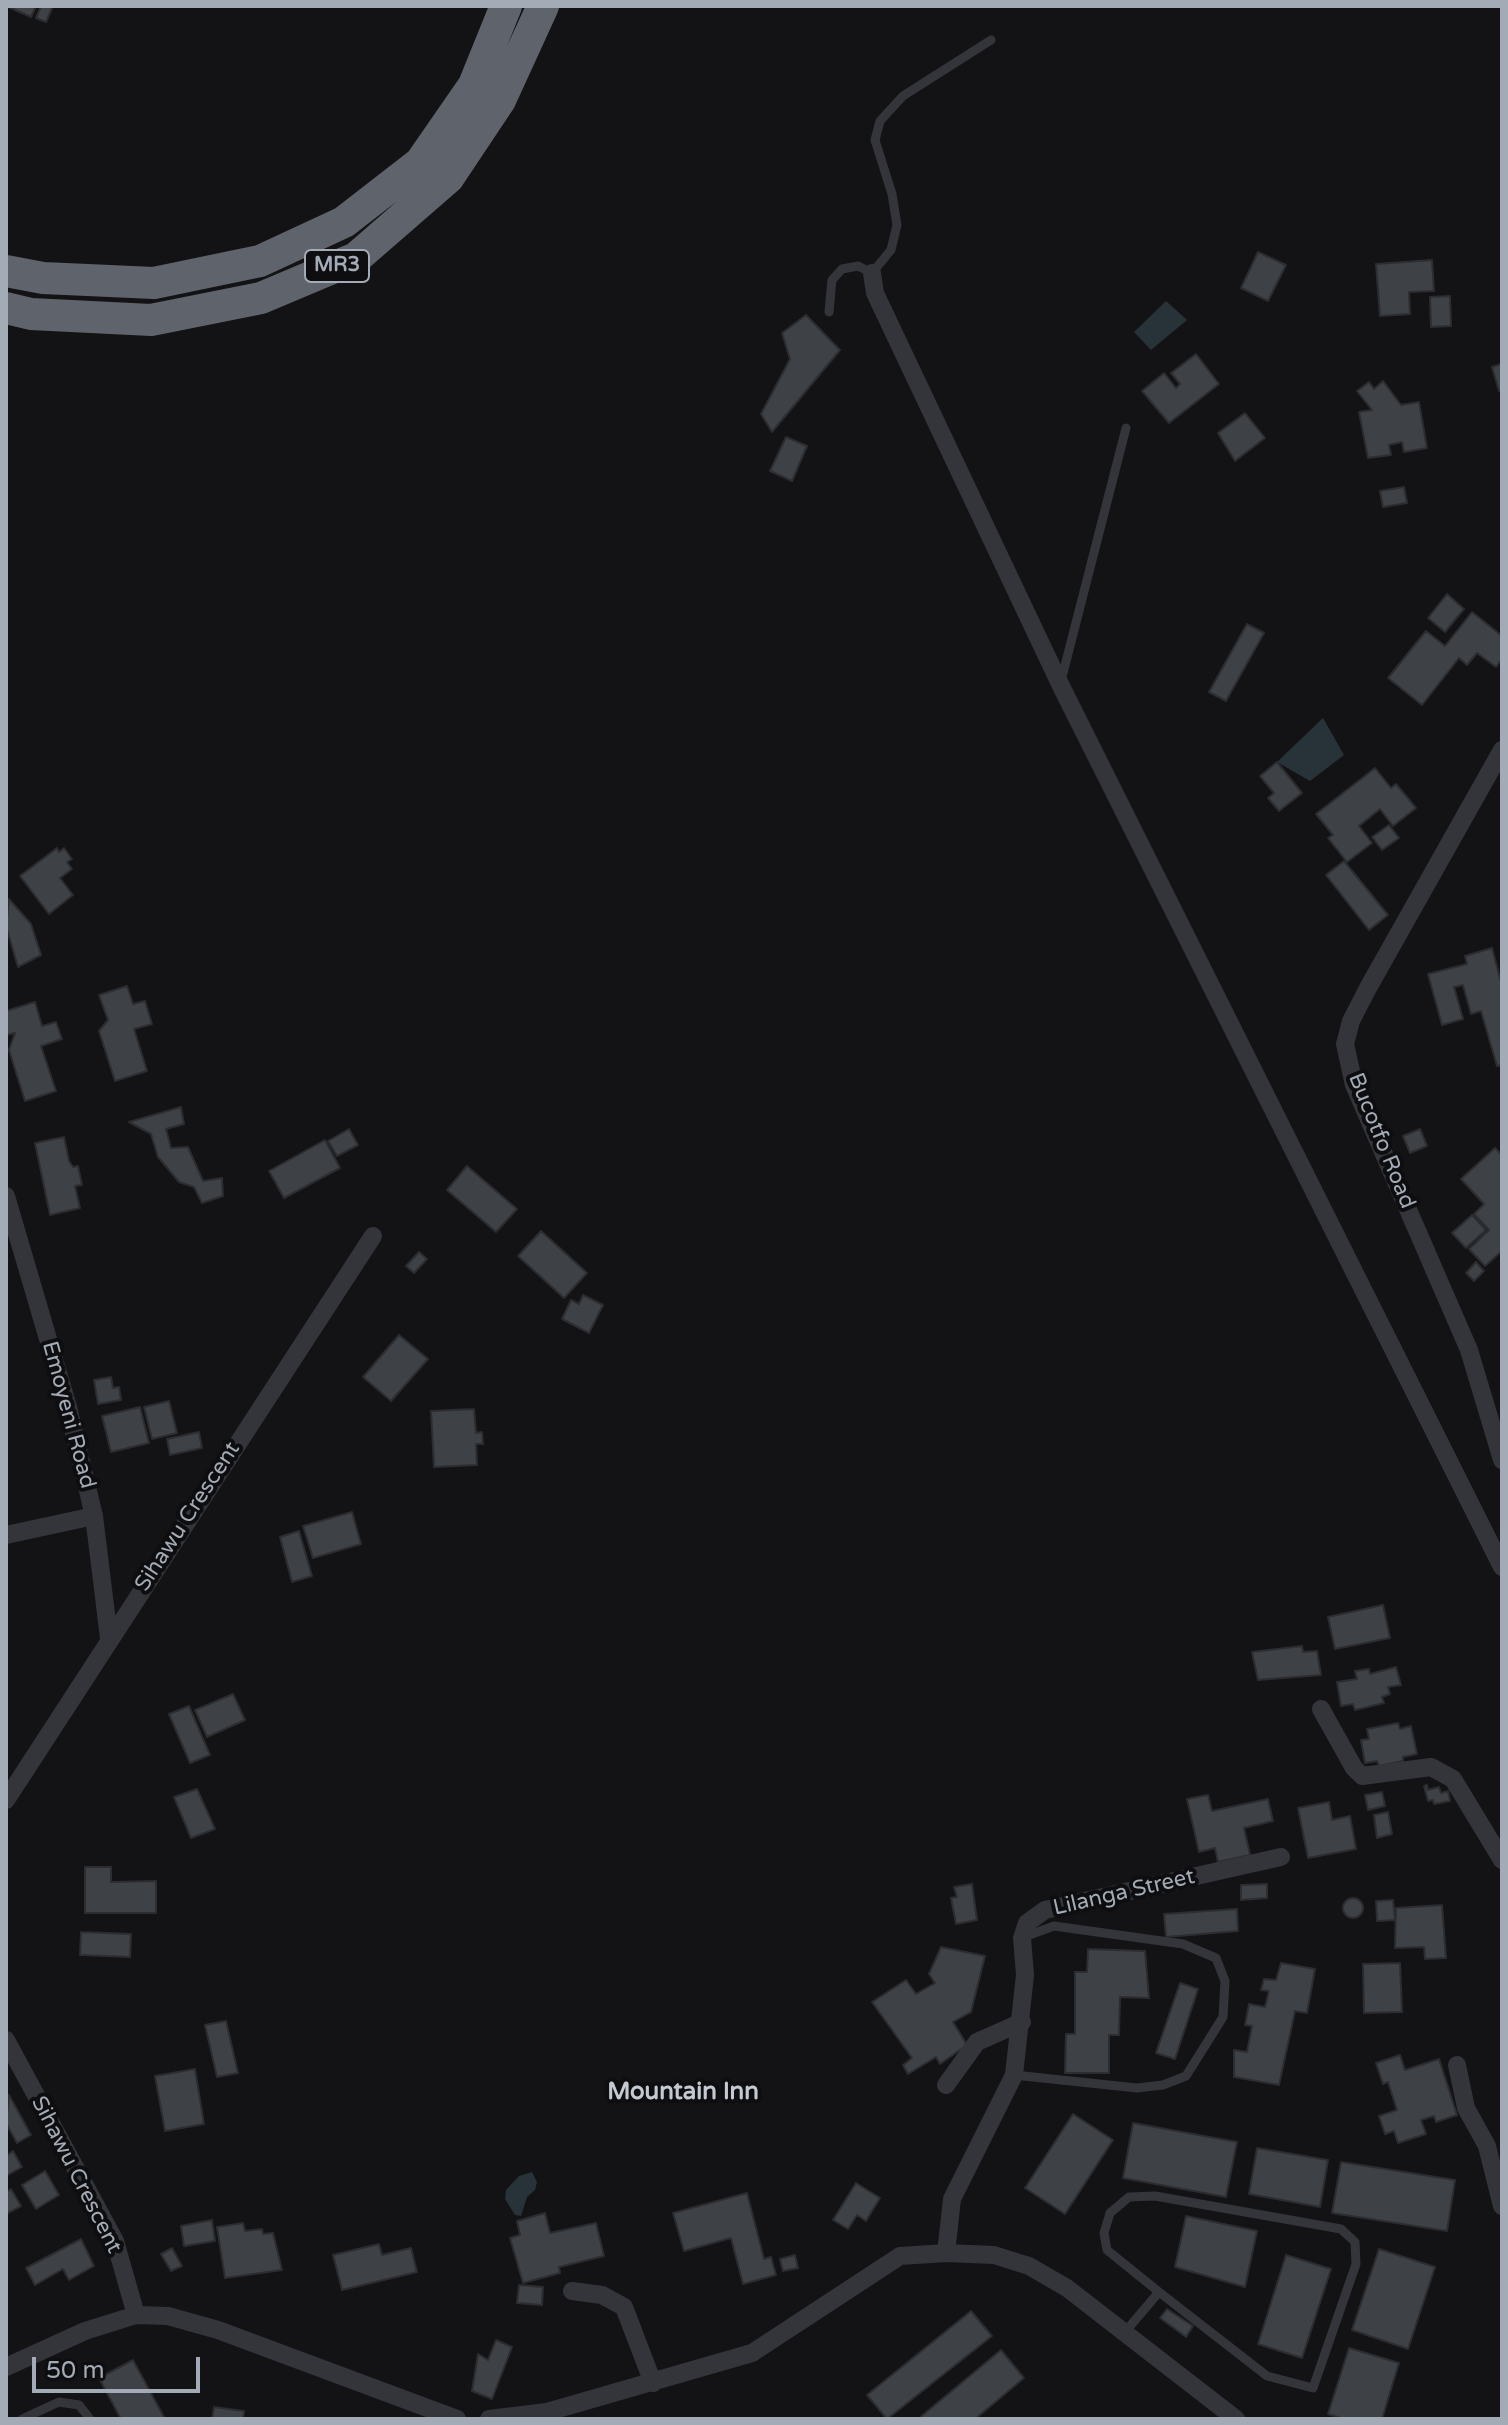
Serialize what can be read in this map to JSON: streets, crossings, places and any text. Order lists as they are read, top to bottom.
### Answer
{
  "streets": {
    "highway": ["MR3"],
    "street": [
      "Bucotfo Road",
      "Emoyeni Road",
      "Sihawu Crescent",
      "Lilanga Street"
    ]
  },
  "crossings": [
    ["Emoyeni Road", "Sihawu Crescent"]
  ],
  "districts": ["Mountain Inn"],
  "scale_bar": "50 m"
}
